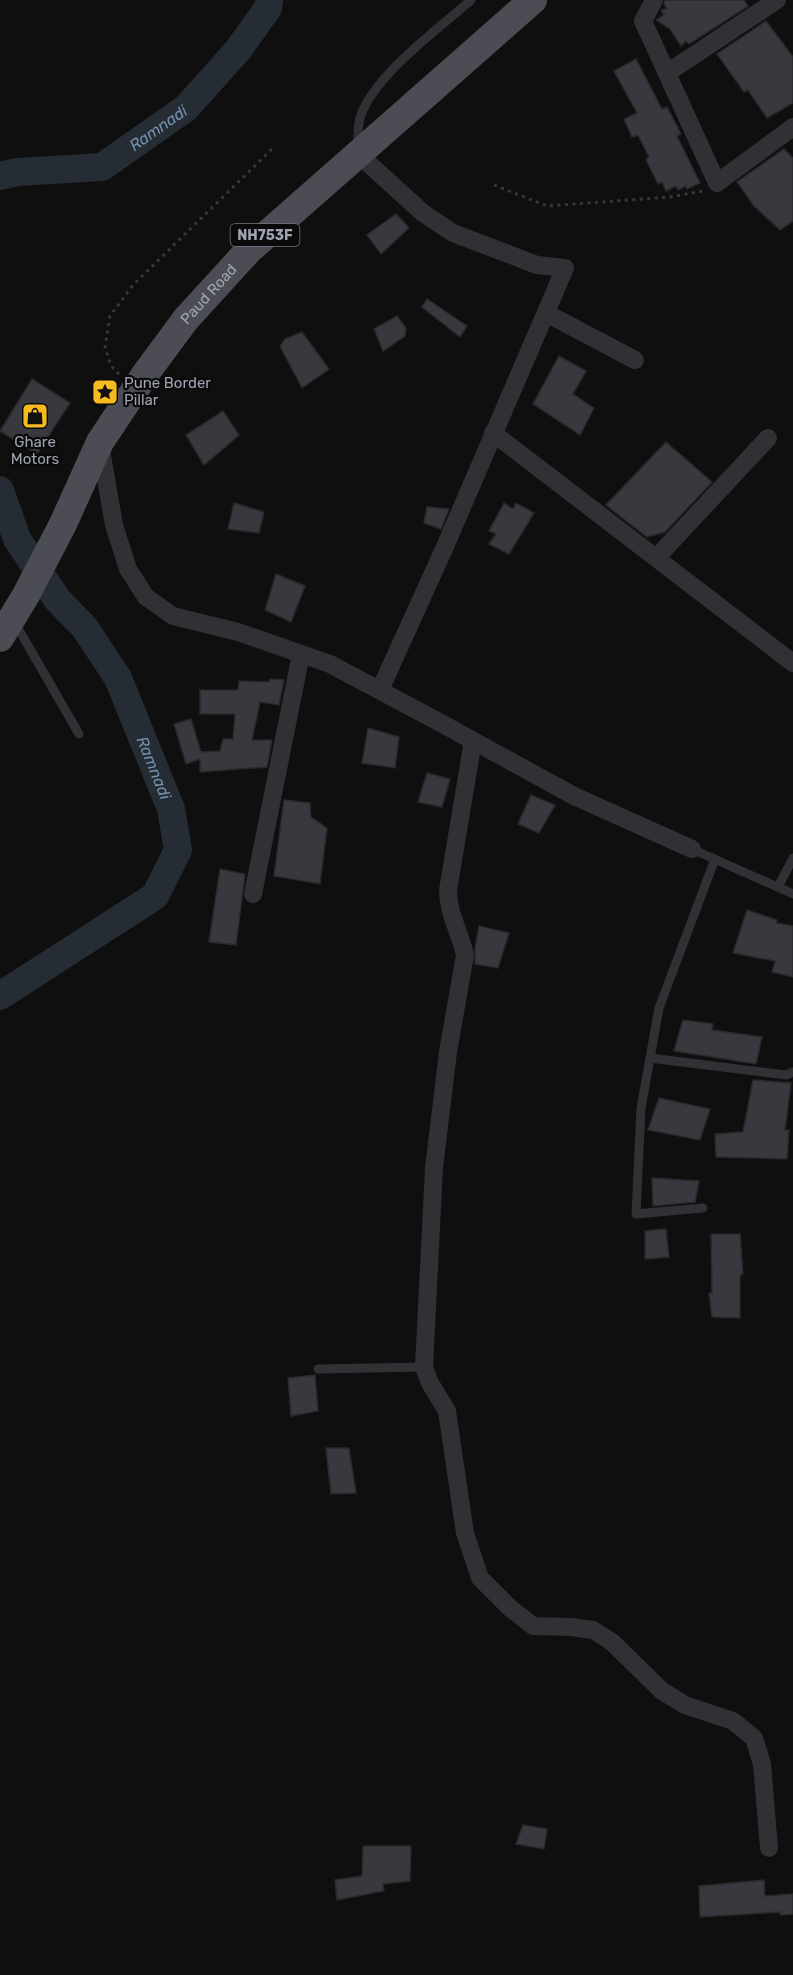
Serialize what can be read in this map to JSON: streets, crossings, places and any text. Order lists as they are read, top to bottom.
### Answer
{
  "streets": {
    "main road": ["NH753F", "Paud Road"]
  },
  "water": ["Ramnadi"],
  "places": {
    "place": ["Pune Border Pillar"],
    "shop": ["Ghare Motors"]
  }
}
